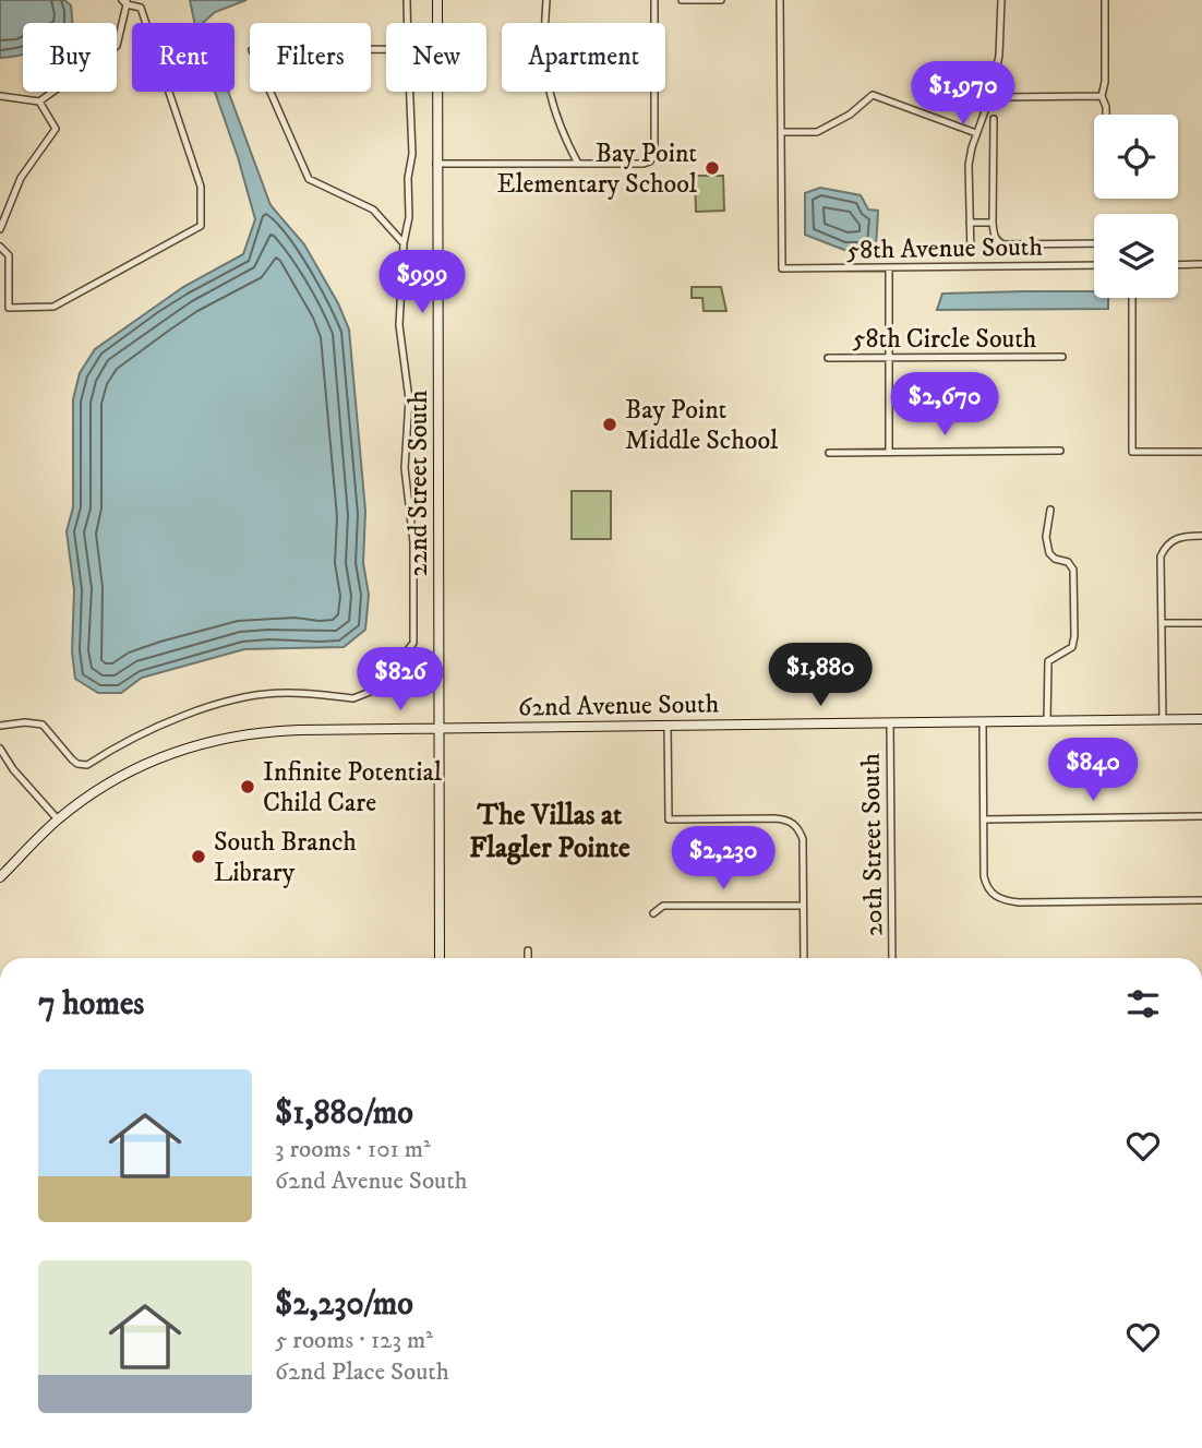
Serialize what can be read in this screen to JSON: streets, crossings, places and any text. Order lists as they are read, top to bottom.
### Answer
{
  "streets": {
    "street": [
      "58th Avenue South",
      "58th Circle South",
      "22nd Street South",
      "62nd Avenue South",
      "20th Street South"
    ]
  },
  "crossings": [
    ["22nd Street South", "62nd Avenue South"],
    ["62nd Avenue South", "20th Street South"]
  ],
  "districts": ["The Villas at Flagler Pointe"],
  "places": [
    "Bay Point Elementary School",
    "Bay Point Middle School",
    "Infinite Potential Child Care",
    "South Branch Library"
  ],
  "page": {
    "chip": [
      "Buy",
      "Rent",
      "Filters",
      "New",
      "Apartment"
    ],
    "price": [
      "$1,970",
      "$999",
      "$2,670",
      "$1,880",
      "$826",
      "$840",
      "$2,230"
    ],
    "heading": "7 homes",
    "list": [
      {
        "name": "$1,880/mo",
        "note": "3 rooms · 101 m² · 62nd Avenue South"
      },
      {
        "name": "$2,230/mo",
        "note": "5 rooms · 123 m² · 62nd Place South"
      }
    ]
  }
}
